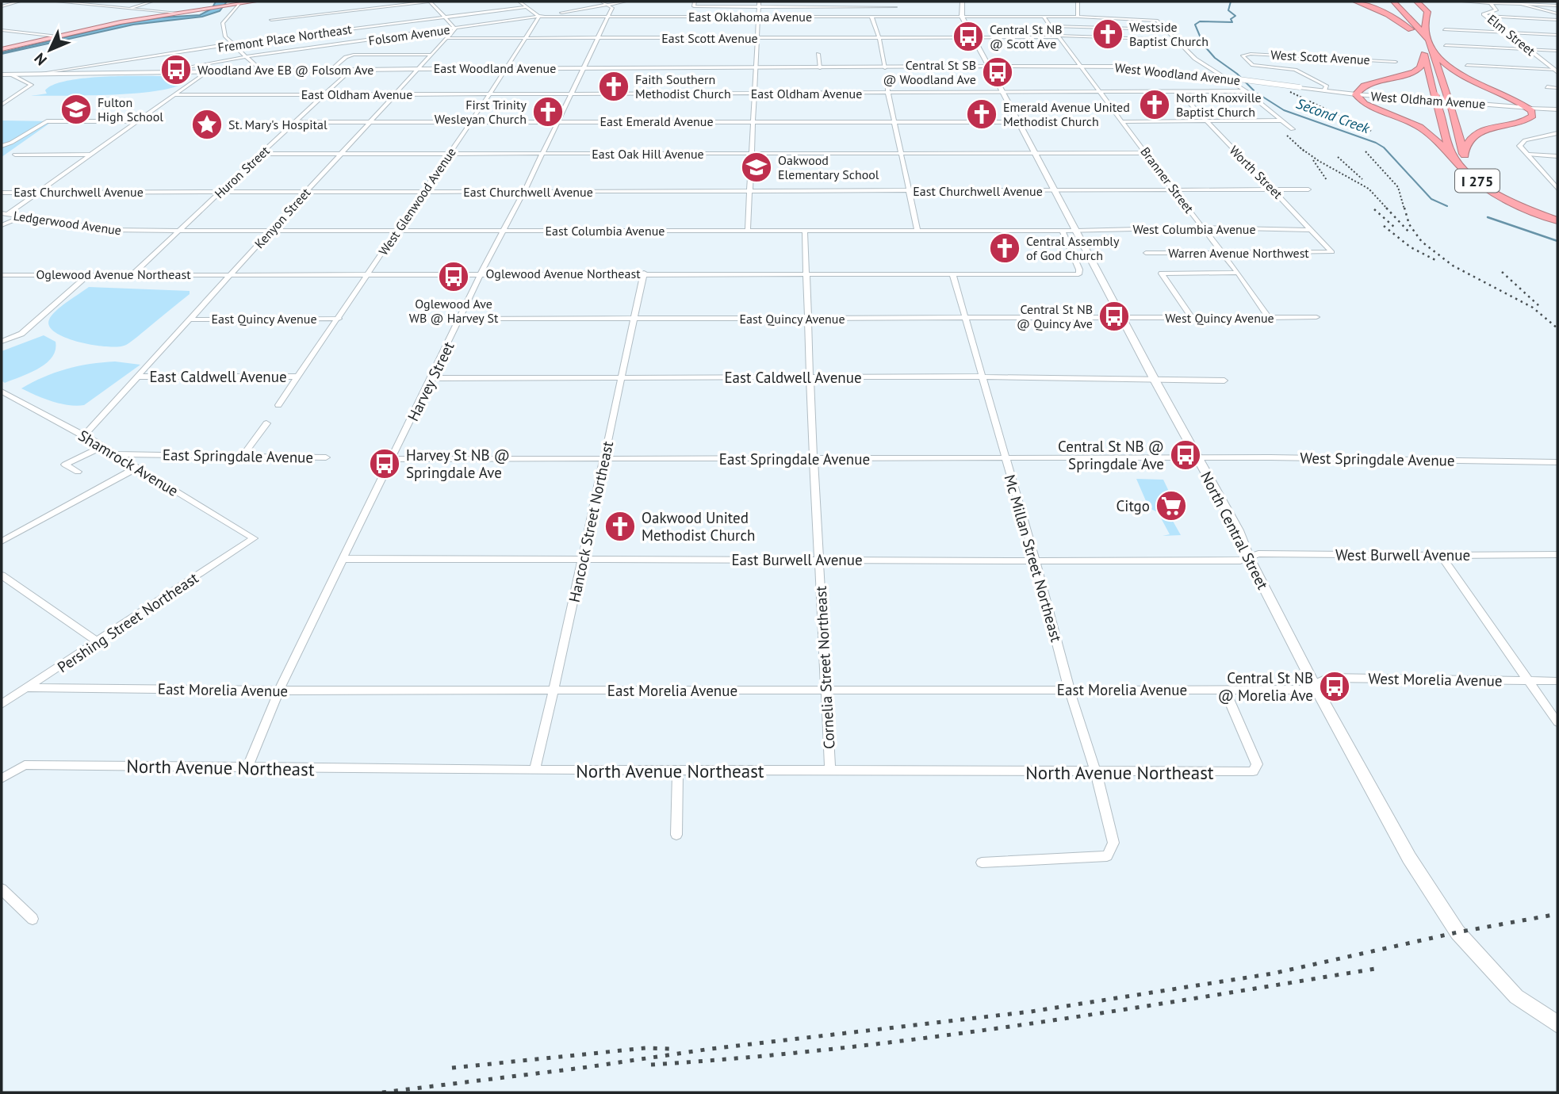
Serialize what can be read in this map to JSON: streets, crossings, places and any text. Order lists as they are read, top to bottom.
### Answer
{
  "streets": {
    "highway": ["I 275"],
    "main road": [
      "East Woodland Avenue",
      "West Woodland Avenue",
      "West Oldham Avenue",
      "North Central Street"
    ],
    "street": [
      "East Oklahoma Avenue",
      "Folsom Avenue",
      "Elm Street",
      "Fremont Place Northeast",
      "East Scott Avenue",
      "West Scott Avenue",
      "East Oldham Avenue",
      "East Emerald Avenue",
      "East Oak Hill Avenue",
      "Huron Street",
      "Worth Street",
      "Branner Street",
      "East Churchwell Avenue",
      "West Glenwood Avenue",
      "Kenyon Street",
      "Ledgerwood Avenue",
      "West Columbia Avenue",
      "East Columbia Avenue",
      "Warren Avenue Northwest",
      "Oglewood Avenue Northeast",
      "West Quincy Avenue",
      "East Quincy Avenue",
      "East Caldwell Avenue",
      "Harvey Street",
      "East Springdale Avenue",
      "West Springdale Avenue",
      "Shamrock Avenue",
      "Hancock Street Northeast",
      "West Burwell Avenue",
      "Mc Millan Street Northeast",
      "East Burwell Avenue",
      "Pershing Street Northeast",
      "Cornelia Street Northeast",
      "West Morelia Avenue",
      "East Morelia Avenue",
      "North Avenue Northeast"
    ]
  },
  "crossings": [
    ["East Oklahoma Avenue", "Folsom Avenue"],
    ["East Oklahoma Avenue", "Branner Street"],
    ["East Oklahoma Avenue", "West Glenwood Avenue"],
    ["East Oklahoma Avenue", "Harvey Street"],
    ["East Oklahoma Avenue", "North Central Street"],
    ["Folsom Avenue", "East Woodland Avenue"],
    ["Folsom Avenue", "West Glenwood Avenue"],
    ["Folsom Avenue", "Kenyon Street"],
    ["Folsom Avenue", "Harvey Street"],
    ["Fremont Place Northeast", "East Woodland Avenue"],
    ["East Scott Avenue", "West Glenwood Avenue"],
    ["East Scott Avenue", "Kenyon Street"],
    ["East Scott Avenue", "Harvey Street"],
    ["East Scott Avenue", "North Central Street"],
    ["West Scott Avenue", "West Oldham Avenue"],
    ["East Woodland Avenue", "West Woodland Avenue"],
    ["East Woodland Avenue", "Huron Street"],
    ["East Woodland Avenue", "West Glenwood Avenue"],
    ["East Woodland Avenue", "Kenyon Street"],
    ["East Woodland Avenue", "Harvey Street"],
    ["East Woodland Avenue", "North Central Street"],
    ["West Woodland Avenue", "West Oldham Avenue"],
    ["West Woodland Avenue", "Branner Street"],
    ["West Woodland Avenue", "North Central Street"],
    ["East Oldham Avenue", "Huron Street"],
    ["East Oldham Avenue", "West Glenwood Avenue"],
    ["East Oldham Avenue", "Kenyon Street"],
    ["East Oldham Avenue", "Harvey Street"],
    ["East Oldham Avenue", "North Central Street"],
    ["East Emerald Avenue", "Huron Street"],
    ["East Emerald Avenue", "West Glenwood Avenue"],
    ["East Emerald Avenue", "Kenyon Street"],
    ["East Emerald Avenue", "Harvey Street"],
    ["East Emerald Avenue", "North Central Street"],
    ["East Oak Hill Avenue", "Huron Street"],
    ["East Oak Hill Avenue", "Branner Street"],
    ["East Oak Hill Avenue", "West Glenwood Avenue"],
    ["East Oak Hill Avenue", "Kenyon Street"],
    ["East Oak Hill Avenue", "Harvey Street"],
    ["East Oak Hill Avenue", "North Central Street"],
    ["Huron Street", "East Churchwell Avenue"],
    ["Huron Street", "East Columbia Avenue"],
    ["Huron Street", "Oglewood Avenue Northeast"],
    ["Worth Street", "East Churchwell Avenue"],
    ["Worth Street", "West Columbia Avenue"],
    ["Worth Street", "Warren Avenue Northwest"],
    ["Branner Street", "East Churchwell Avenue"],
    ["Branner Street", "West Columbia Avenue"],
    ["Branner Street", "Warren Avenue Northwest"],
    ["Branner Street", "West Quincy Avenue"],
    ["East Churchwell Avenue", "West Glenwood Avenue"],
    ["East Churchwell Avenue", "Kenyon Street"],
    ["East Churchwell Avenue", "Harvey Street"],
    ["East Churchwell Avenue", "North Central Street"],
    ["West Glenwood Avenue", "East Columbia Avenue"],
    ["West Glenwood Avenue", "Oglewood Avenue Northeast"],
    ["West Glenwood Avenue", "East Quincy Avenue"],
    ["West Glenwood Avenue", "East Caldwell Avenue"],
    ["Kenyon Street", "East Columbia Avenue"],
    ["Kenyon Street", "Oglewood Avenue Northeast"],
    ["Kenyon Street", "East Quincy Avenue"],
    ["Kenyon Street", "East Caldwell Avenue"],
    ["Kenyon Street", "Shamrock Avenue"],
    ["Ledgerwood Avenue", "East Columbia Avenue"],
    ["West Columbia Avenue", "East Columbia Avenue"],
    ["West Columbia Avenue", "North Central Street"],
    ["East Columbia Avenue", "Oglewood Avenue Northeast"],
    ["East Columbia Avenue", "Harvey Street"],
    ["East Columbia Avenue", "North Central Street"],
    ["East Columbia Avenue", "Cornelia Street Northeast"],
    ["Warren Avenue Northwest", "West Quincy Avenue"],
    ["Oglewood Avenue Northeast", "Harvey Street"],
    ["Oglewood Avenue Northeast", "Hancock Street Northeast"],
    ["Oglewood Avenue Northeast", "Mc Millan Street Northeast"],
    ["Oglewood Avenue Northeast", "Cornelia Street Northeast"],
    ["West Quincy Avenue", "East Quincy Avenue"],
    ["West Quincy Avenue", "North Central Street"],
    ["East Quincy Avenue", "Harvey Street"],
    ["East Quincy Avenue", "Hancock Street Northeast"],
    ["East Quincy Avenue", "North Central Street"],
    ["East Quincy Avenue", "Mc Millan Street Northeast"],
    ["East Quincy Avenue", "Cornelia Street Northeast"],
    ["East Caldwell Avenue", "Harvey Street"],
    ["East Caldwell Avenue", "Hancock Street Northeast"],
    ["East Caldwell Avenue", "North Central Street"],
    ["East Caldwell Avenue", "Mc Millan Street Northeast"],
    ["East Caldwell Avenue", "Cornelia Street Northeast"],
    ["Harvey Street", "East Springdale Avenue"],
    ["Harvey Street", "East Burwell Avenue"],
    ["Harvey Street", "East Morelia Avenue"],
    ["Harvey Street", "North Avenue Northeast"],
    ["East Springdale Avenue", "West Springdale Avenue"],
    ["East Springdale Avenue", "Shamrock Avenue"],
    ["East Springdale Avenue", "Hancock Street Northeast"],
    ["East Springdale Avenue", "North Central Street"],
    ["East Springdale Avenue", "Mc Millan Street Northeast"],
    ["East Springdale Avenue", "Cornelia Street Northeast"],
    ["West Springdale Avenue", "North Central Street"],
    ["Shamrock Avenue", "Pershing Street Northeast"],
    ["Hancock Street Northeast", "East Burwell Avenue"],
    ["Hancock Street Northeast", "East Morelia Avenue"],
    ["Hancock Street Northeast", "North Avenue Northeast"],
    ["North Central Street", "West Burwell Avenue"],
    ["North Central Street", "East Burwell Avenue"],
    ["North Central Street", "West Morelia Avenue"],
    ["North Central Street", "East Morelia Avenue"],
    ["West Burwell Avenue", "East Burwell Avenue"],
    ["Mc Millan Street Northeast", "East Burwell Avenue"],
    ["Mc Millan Street Northeast", "East Morelia Avenue"],
    ["Mc Millan Street Northeast", "North Avenue Northeast"],
    ["East Burwell Avenue", "Cornelia Street Northeast"],
    ["Pershing Street Northeast", "East Morelia Avenue"],
    ["Cornelia Street Northeast", "East Morelia Avenue"],
    ["Cornelia Street Northeast", "North Avenue Northeast"],
    ["West Morelia Avenue", "East Morelia Avenue"],
    ["East Morelia Avenue", "North Avenue Northeast"]
  ],
  "water": ["Second Creek"],
  "places": {
    "church": [
      "Westside Baptist Church",
      "Faith Southern Methodist Church",
      "North Knoxville Baptist Church",
      "First Trinity Wesleyan Church",
      "Emerald Avenue United Methodist Church",
      "Central Assembly of God Church",
      "Oakwood United Methodist Church"
    ],
    "bus stop": [
      "Central St NB @ Scott Ave",
      "Woodland Ave EB @ Folsom Ave",
      "Central St SB @ Woodland Ave",
      "Oglewood Ave WB @ Harvey St",
      "Central St NB @ Quincy Ave",
      "Central St NB @ Springdale Ave",
      "Harvey St NB @ Springdale Ave",
      "Central St NB @ Morelia Ave"
    ],
    "school or university": ["Fulton High School", "Oakwood Elementary School"],
    "place": ["St. Mary's Hospital"],
    "supermarket": ["Citgo"]
  },
  "north": "bottom left"
}
